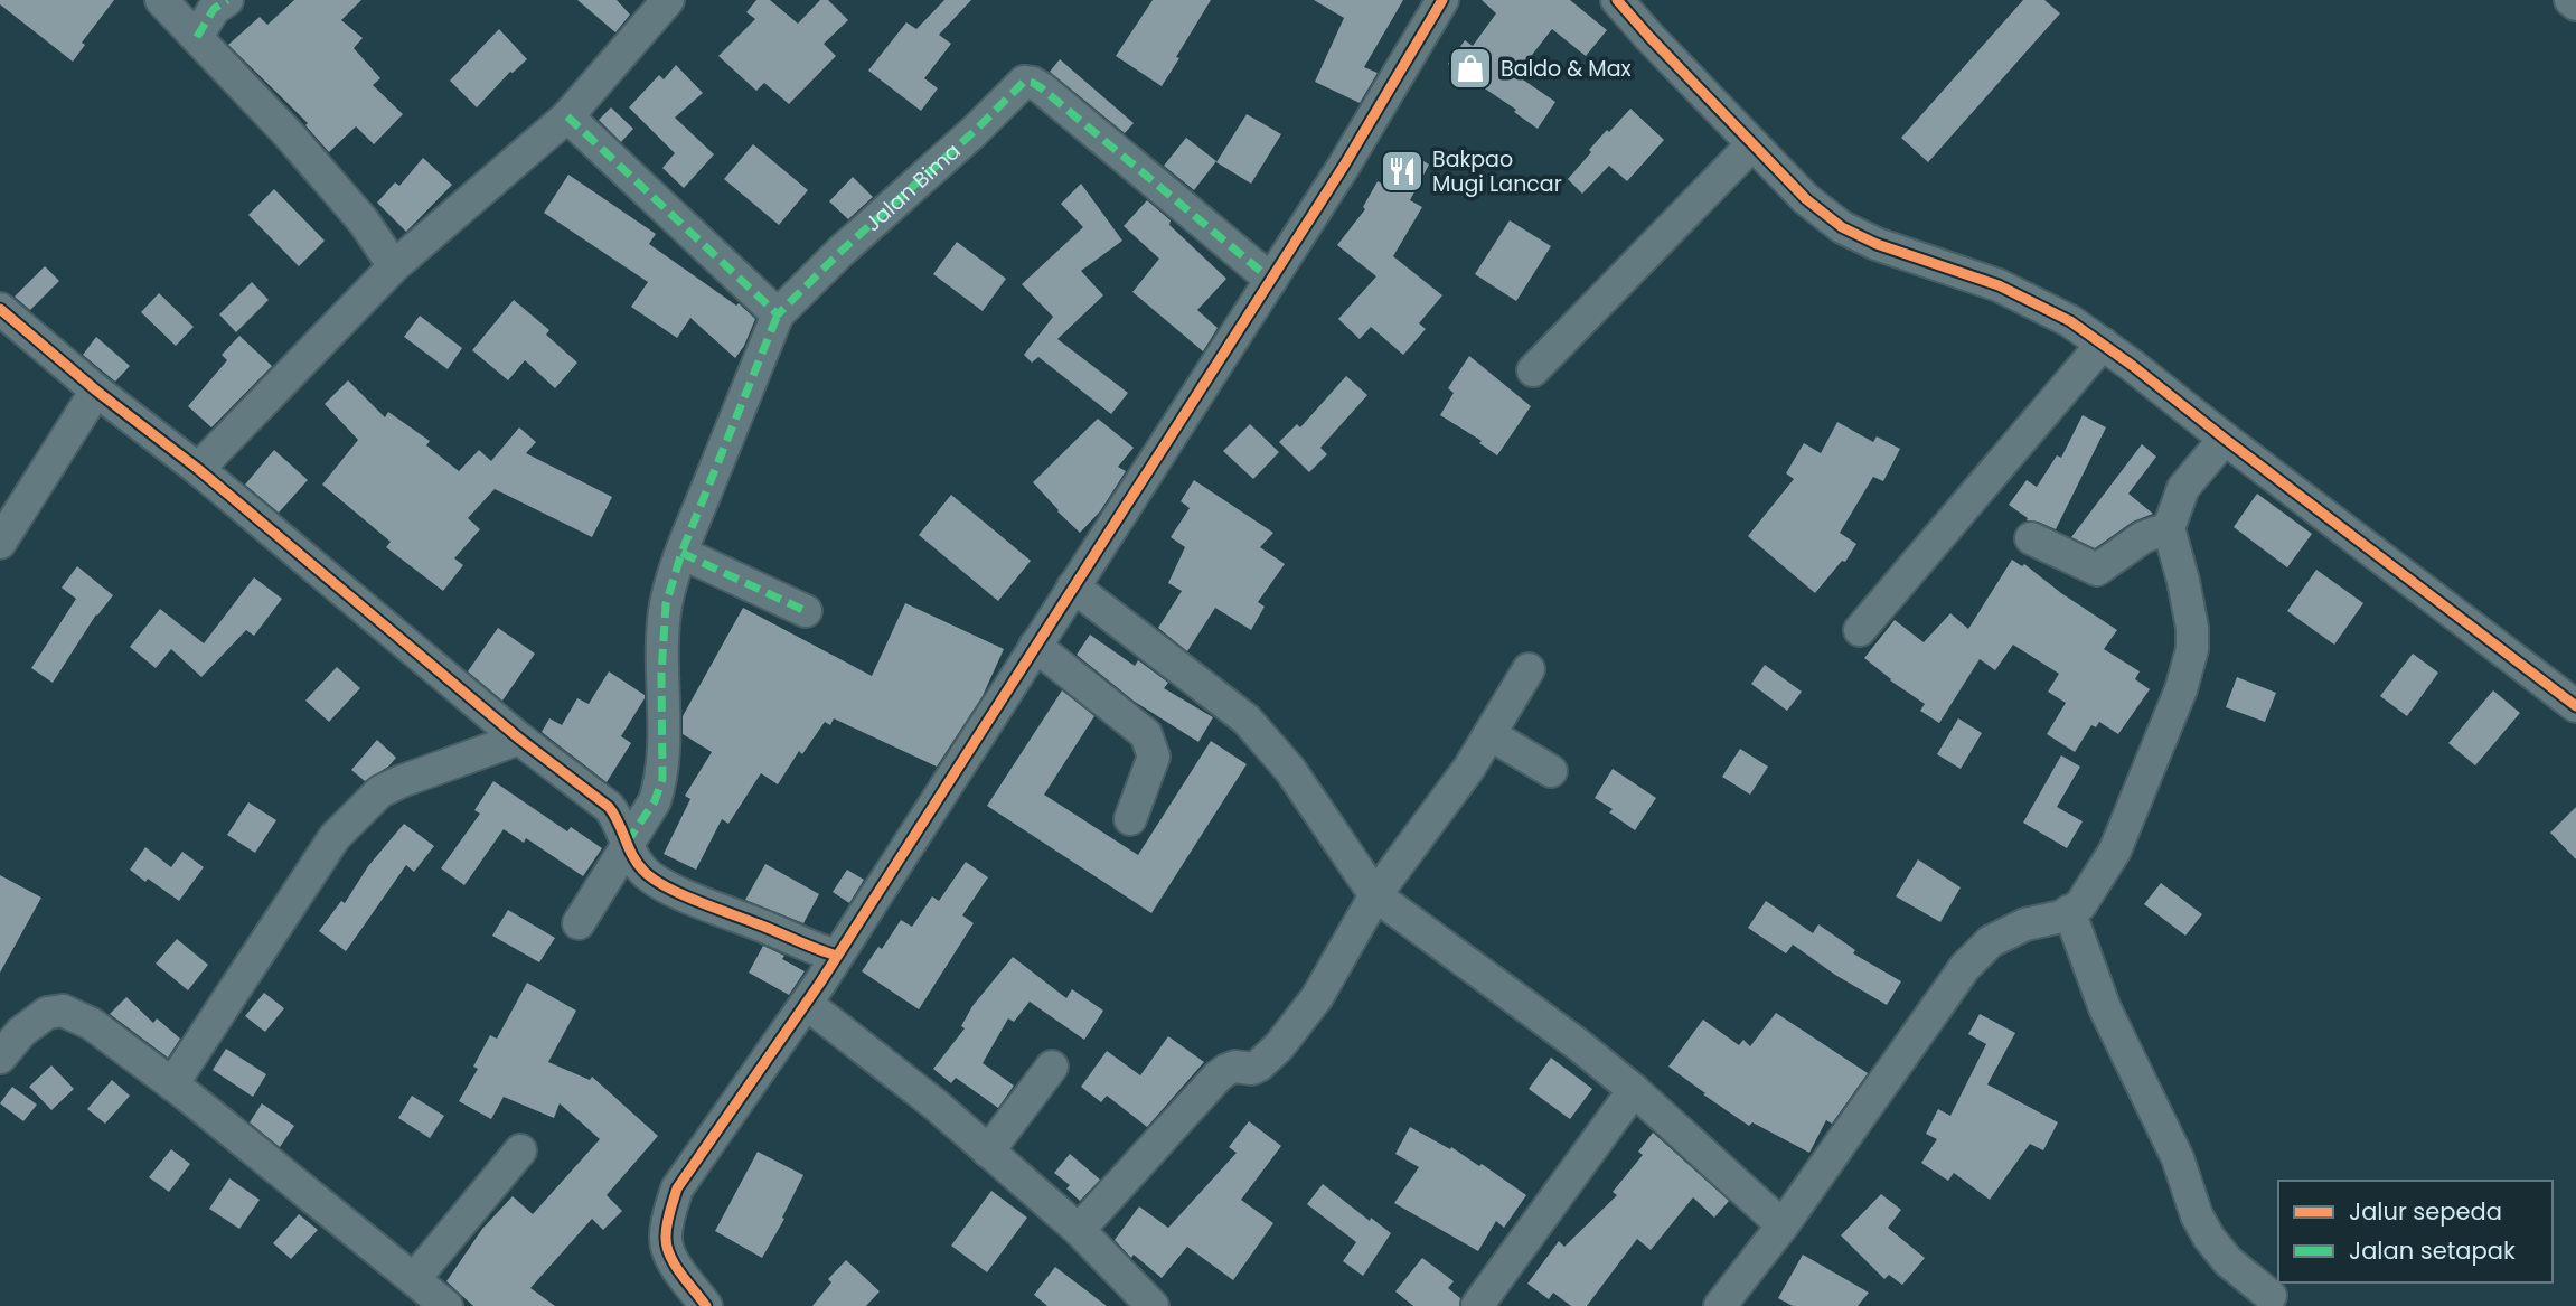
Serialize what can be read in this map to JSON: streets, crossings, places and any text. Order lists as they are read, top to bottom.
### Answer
{
  "streets": {
    "street": ["Jalan Bima"]
  },
  "places": {
    "shop": ["Baldo & Max"],
    "restaurant": ["Bakpao Mugi Lancar"]
  },
  "legend": ["Jalur sepeda", "Jalan setapak"]
}
